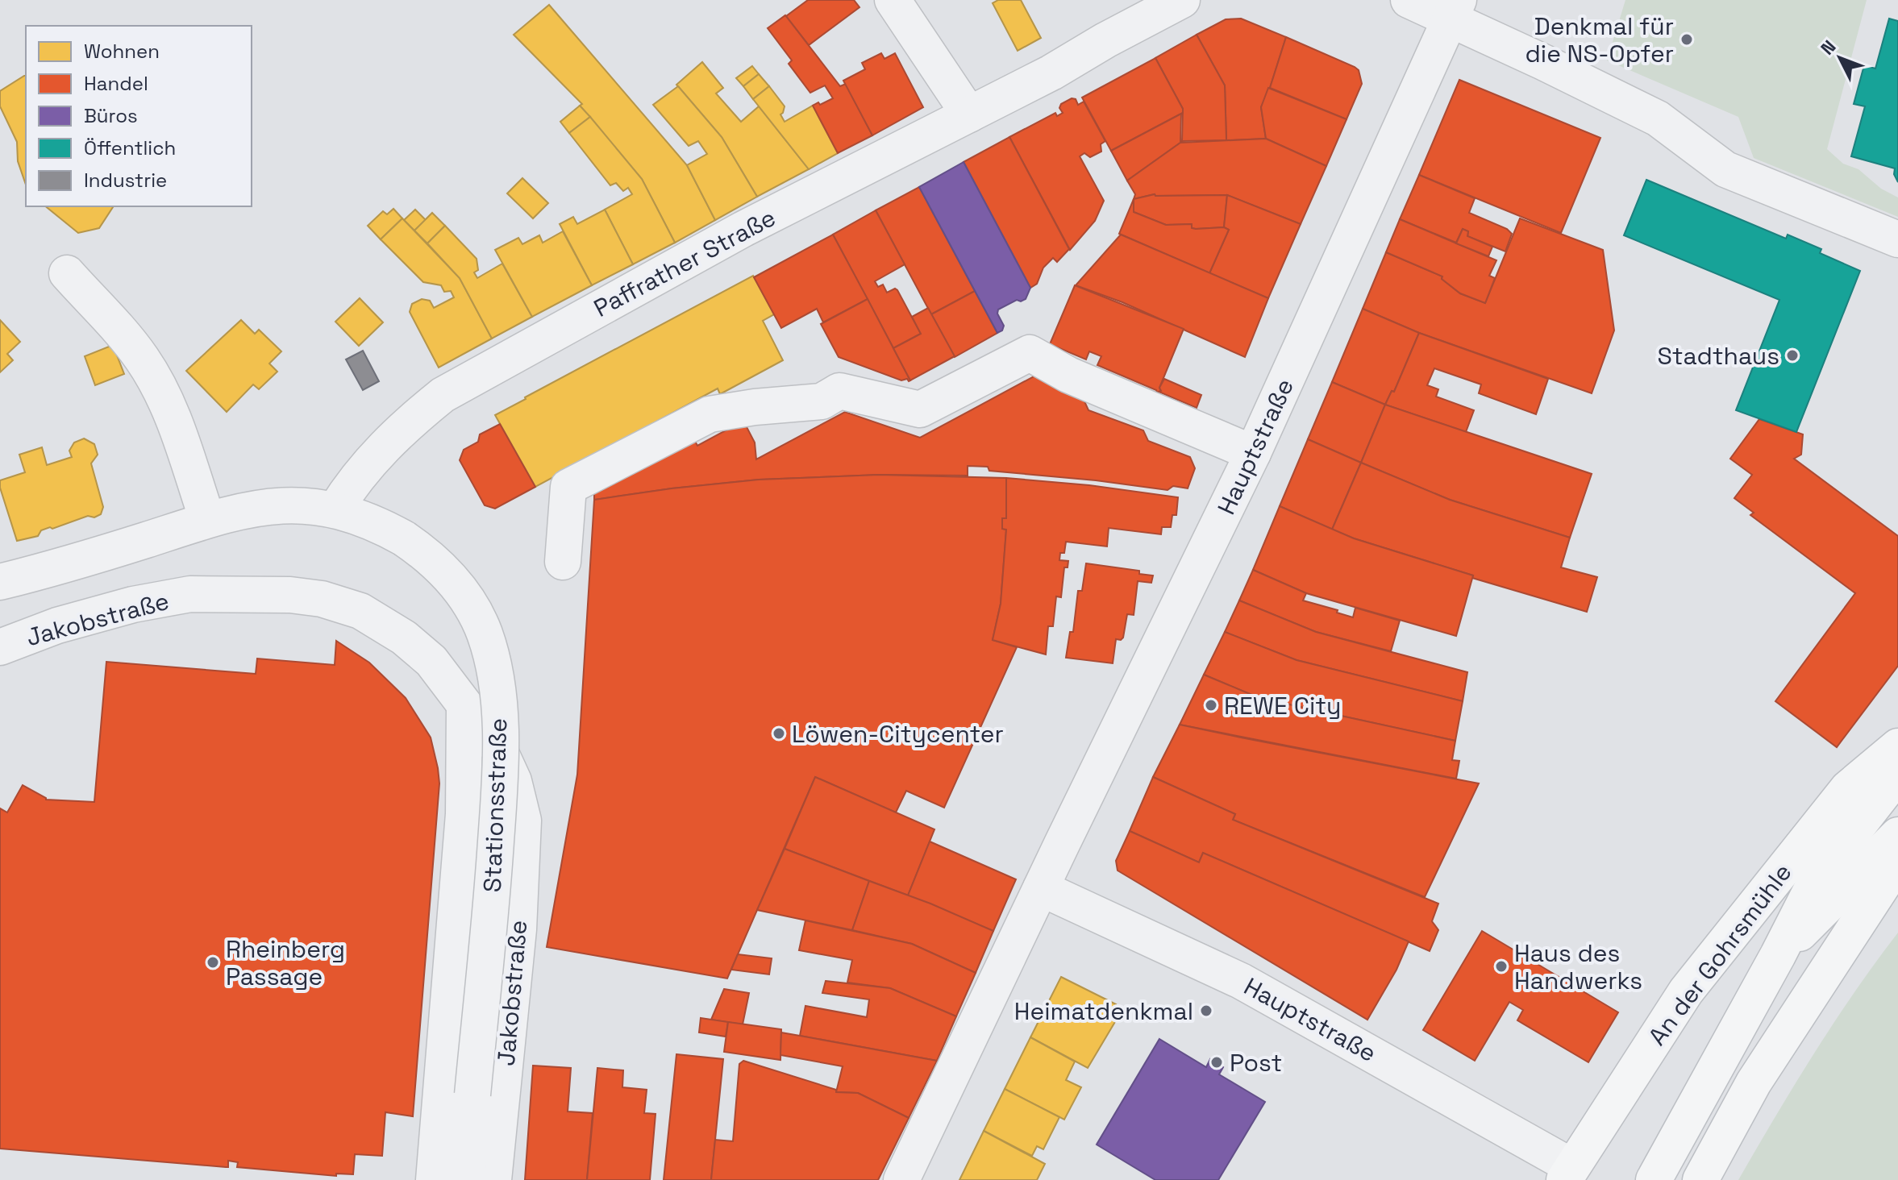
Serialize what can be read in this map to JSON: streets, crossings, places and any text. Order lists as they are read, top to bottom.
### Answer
{
  "streets": {
    "main road": ["An der Gohrsmühle"],
    "street": [
      "Paffrather Straße",
      "Hauptstraße",
      "Jakobstraße",
      "Stationsstraße"
    ]
  },
  "crossings": [
    ["Paffrather Straße", "Stationsstraße"],
    ["Hauptstraße", "An der Gohrsmühle"]
  ],
  "places": [
    "Denkmal für die NS-Opfer",
    "Stadthaus",
    "REWE City",
    "Löwen-Citycenter",
    "Rheinberg Passage",
    "Haus des Handwerks",
    "Heimatdenkmal",
    "Post"
  ],
  "legend": [
    "Wohnen",
    "Handel",
    "Büros",
    "Öffentlich",
    "Industrie"
  ],
  "north": "top left"
}
